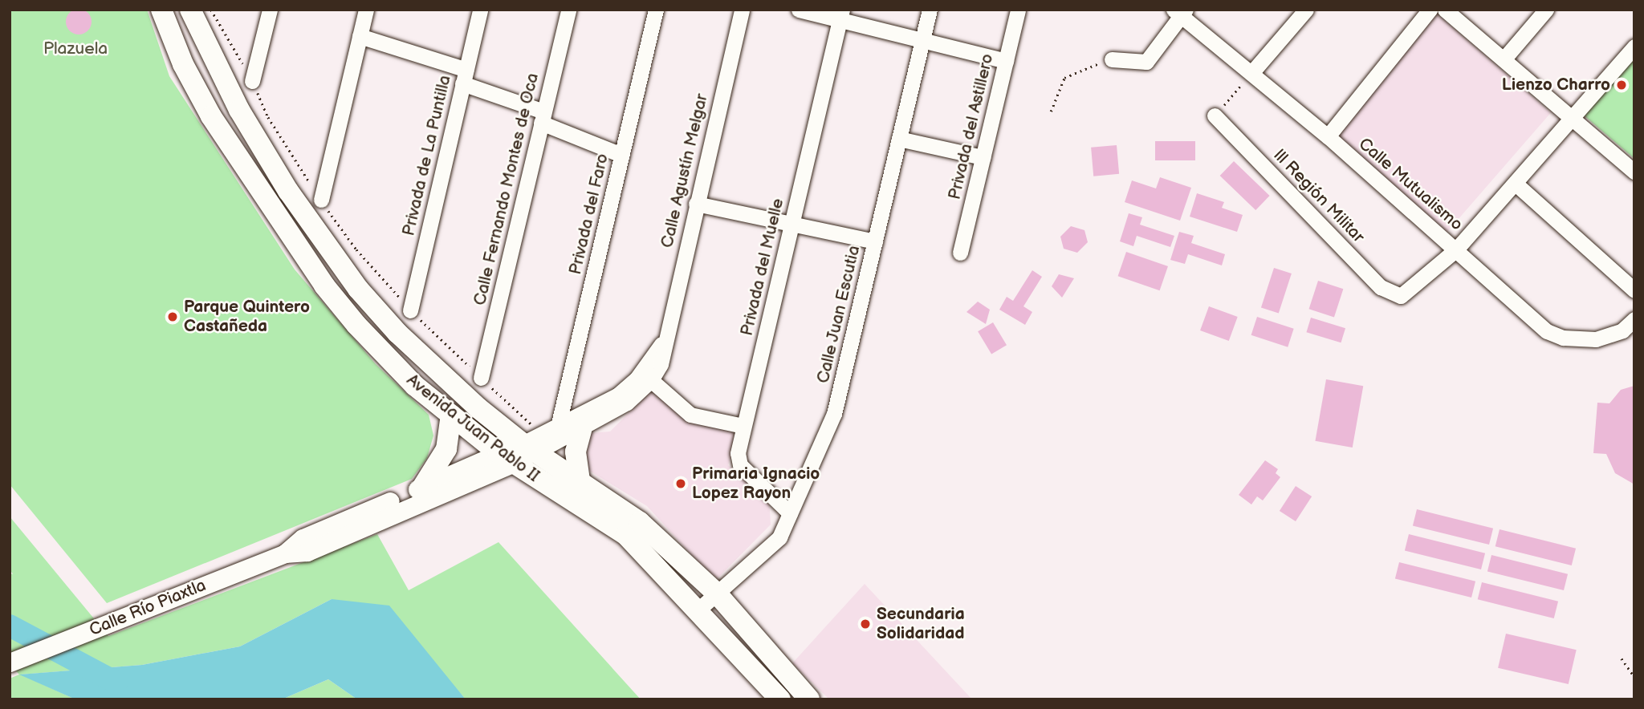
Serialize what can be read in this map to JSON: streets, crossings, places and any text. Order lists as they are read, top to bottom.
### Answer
{
  "streets": {
    "main road": ["Avenida Juan Pablo II"],
    "street": [
      "Privada del Astillero",
      "Privada de La Puntilla",
      "Calle Agustín Melgar",
      "Calle Mutualismo",
      "Calle Fernando Montes de Oca",
      "lll Región Militar",
      "Privada del Faro",
      "Privada del Muelle",
      "Calle Juan Escutia",
      "Calle Río Piaxtla"
    ]
  },
  "crossings": [
    ["Calle Agustín Melgar", "Privada del Faro"],
    ["Calle Agustín Melgar", "Avenida Juan Pablo II"],
    ["Calle Agustín Melgar", "Calle Río Piaxtla"],
    ["Calle Mutualismo", "lll Región Militar"],
    ["Privada del Muelle", "Calle Juan Escutia"],
    ["Calle Juan Escutia", "Avenida Juan Pablo II"],
    ["Avenida Juan Pablo II", "Calle Río Piaxtla"]
  ],
  "parks": ["Plazuela"],
  "places": [
    "Lienzo Charro",
    "Parque Quintero Castañeda",
    "Primaria Ignacio Lopez Rayon",
    "Secundaria Solidaridad"
  ]
}
